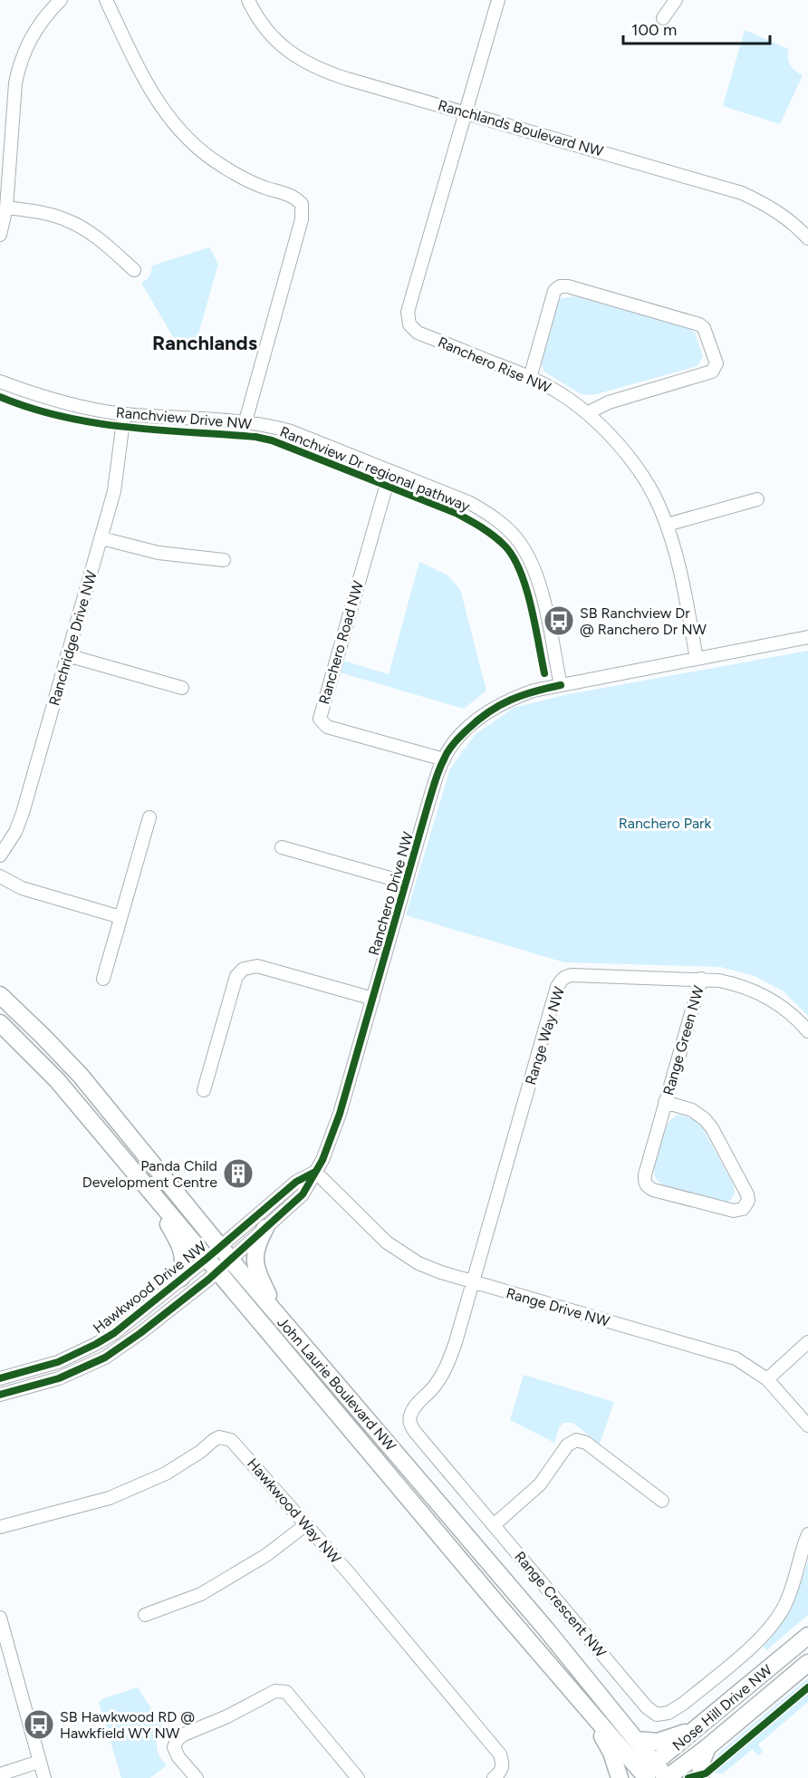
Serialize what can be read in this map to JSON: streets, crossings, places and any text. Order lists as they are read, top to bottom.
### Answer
{
  "streets": {
    "main road": ["John Laurie Boulevard NW", "Nose Hill Drive NW"],
    "street": [
      "Ranchlands Boulevard NW",
      "Ranchero Rise NW",
      "Ranchview Drive NW",
      "Ranchridge Drive NW",
      "Ranchero Road NW",
      "Ranchero Drive NW",
      "Range Way NW",
      "Range Green NW",
      "Hawkwood Drive NW",
      "Range Drive NW",
      "Hawkwood Way NW",
      "Range Crescent NW"
    ],
    "cycle path": ["Ranchview Dr regional pathway"]
  },
  "crossings": [
    ["Ranchlands Boulevard NW", "Ranchero Rise NW"],
    ["Ranchero Rise NW", "Ranchero Drive NW"],
    ["Ranchview Drive NW", "Ranchridge Drive NW"],
    ["Ranchview Drive NW", "Ranchero Road NW"],
    ["Ranchview Drive NW", "Ranchero Drive NW"],
    ["Ranchero Road NW", "Ranchero Drive NW"],
    ["Ranchero Drive NW", "Hawkwood Drive NW"],
    ["Ranchero Drive NW", "Range Drive NW"],
    ["Ranchero Drive NW", "John Laurie Boulevard NW"],
    ["Range Way NW", "Range Green NW"],
    ["Range Way NW", "Range Drive NW"],
    ["Range Way NW", "Range Crescent NW"],
    ["Hawkwood Drive NW", "John Laurie Boulevard NW"],
    ["Range Drive NW", "Range Crescent NW"],
    ["John Laurie Boulevard NW", "Nose Hill Drive NW"]
  ],
  "districts": ["Ranchlands"],
  "parks": ["Ranchero Park"],
  "places": {
    "bus stop": ["SB Ranchview Dr @ Ranchero Dr NW", "SB Hawkwood RD @ Hawkfield WY NW"],
    "building": ["Panda Child Development Centre"]
  },
  "scale_bar": "100 m"
}
